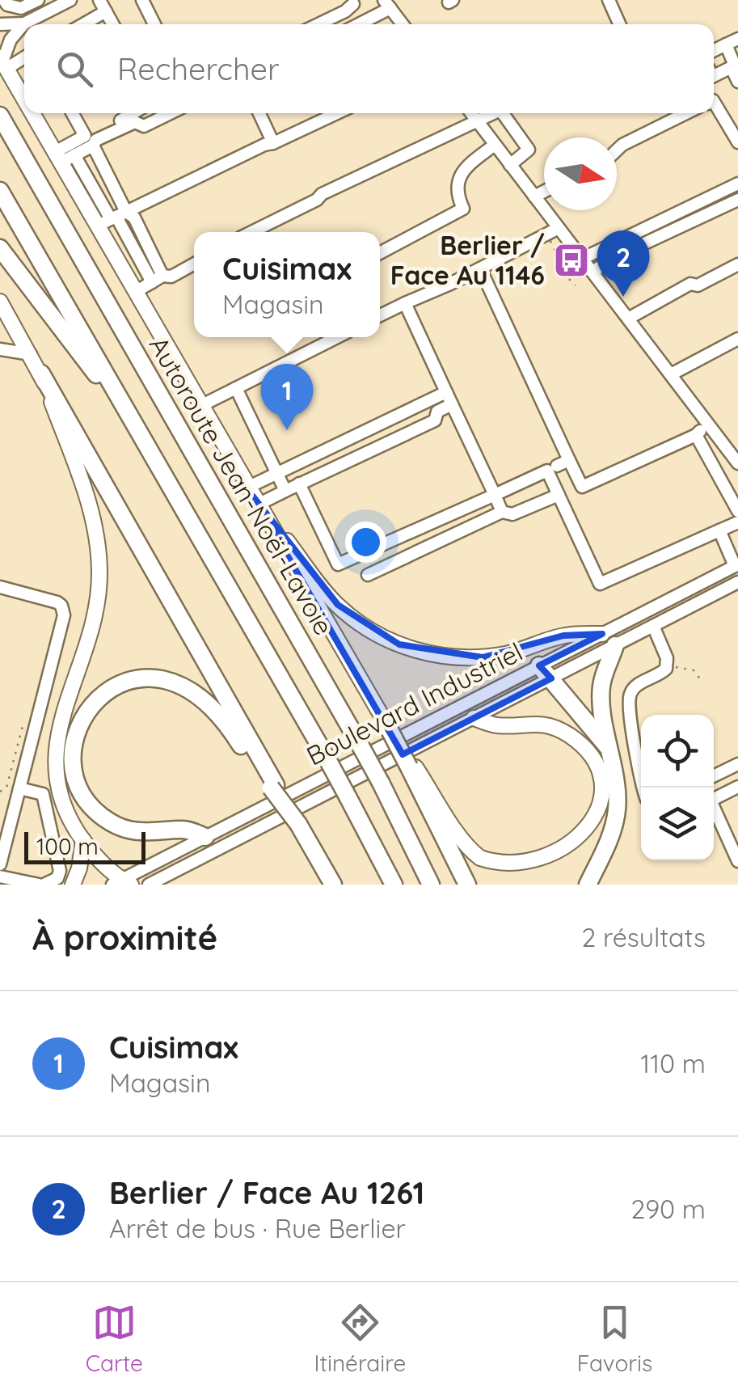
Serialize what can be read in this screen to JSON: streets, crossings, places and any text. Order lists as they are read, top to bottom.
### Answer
{
  "streets": {
    "highway": ["Autoroute Jean-Noël-Lavoie"],
    "street": ["Boulevard Industriel"]
  },
  "places": {
    "bus stop": ["Berlier / Face Au 1146"]
  },
  "scale_bar": "100 m",
  "north": "right",
  "page": {
    "search": "Rechercher",
    "pins": ["2", "1"],
    "popup": ["Cuisimax", "Magasin"],
    "scale": "100 m",
    "heading": ["À proximité", "2 résultats"],
    "list": [
      {
        "mark": "1",
        "name": "Cuisimax",
        "note": "Magasin",
        "value": "110 m"
      },
      {
        "mark": "2",
        "name": "Berlier / Face Au 1261",
        "note": "Arrêt de bus · Rue Berlier",
        "value": "290 m"
      }
    ],
    "nav": ["Carte", "Itinéraire", "Favoris"]
  }
}
